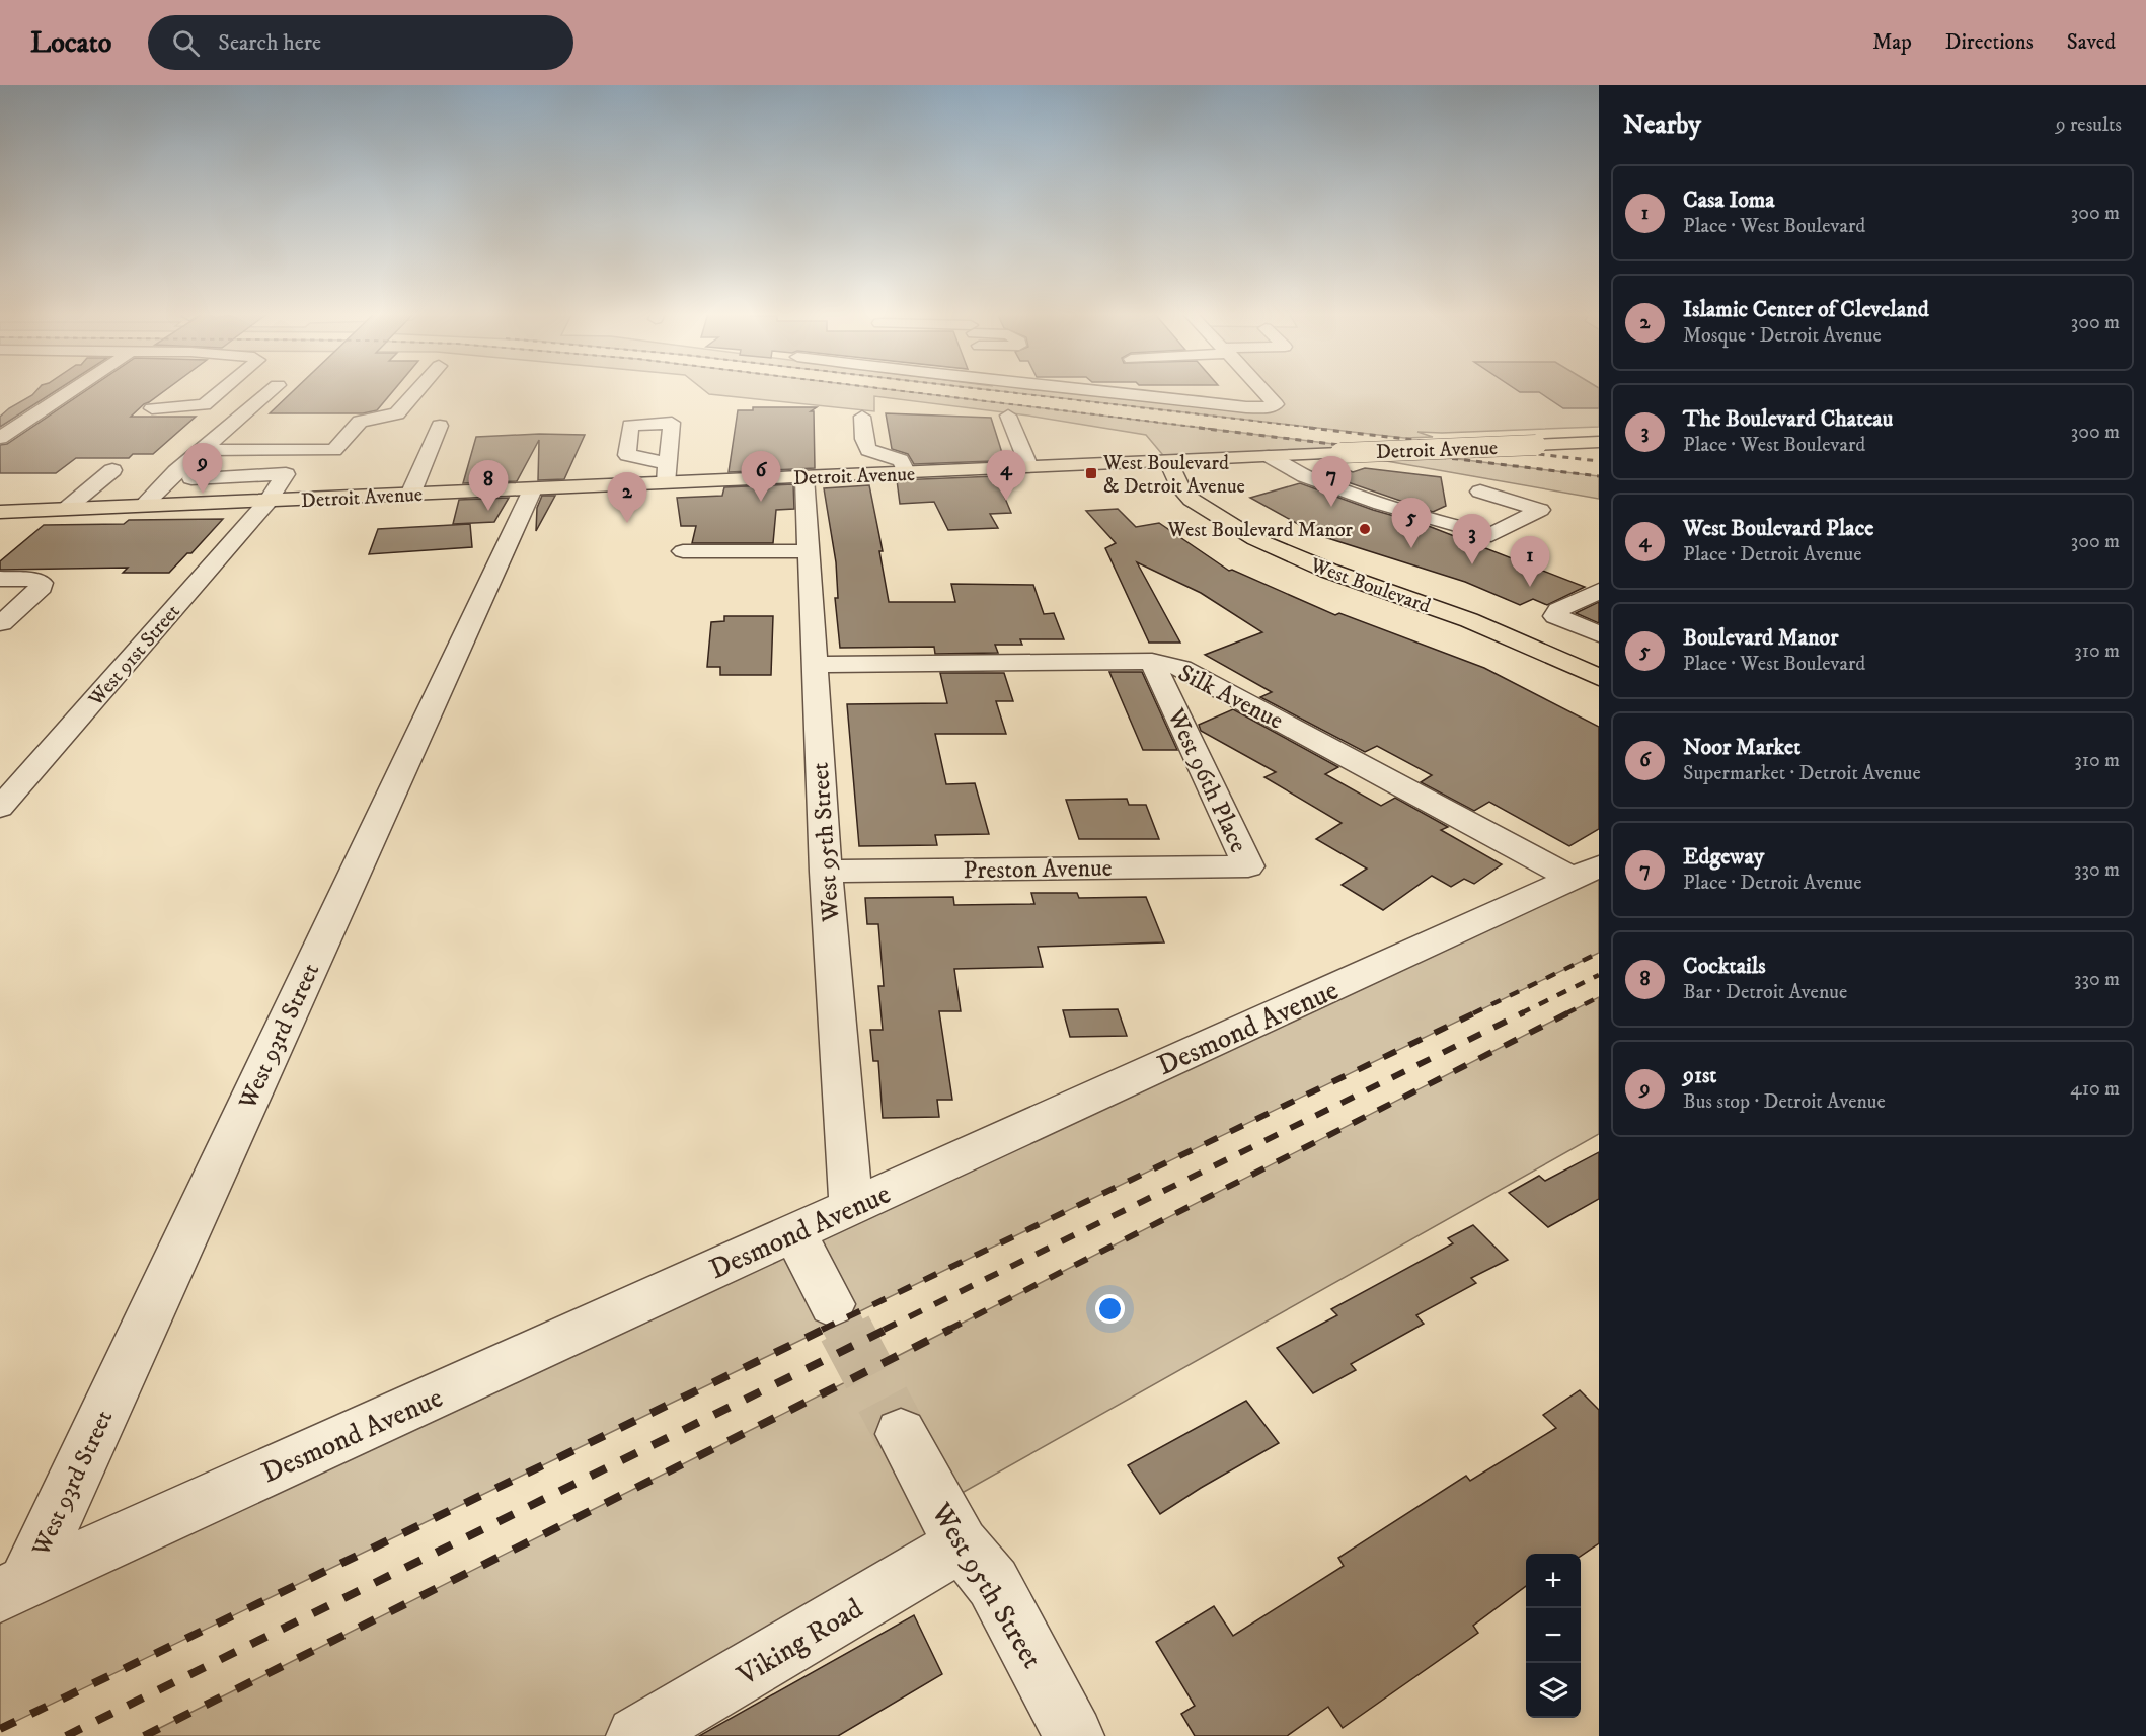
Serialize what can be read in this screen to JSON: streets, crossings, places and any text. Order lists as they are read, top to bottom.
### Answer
{
  "streets": {
    "main road": ["Detroit Avenue", "West Boulevard"],
    "street": [
      "West 91st Street",
      "Silk Avenue",
      "West 96th Place",
      "West 95th Street",
      "Preston Avenue",
      "Desmond Avenue",
      "West 93rd Street",
      "Viking Road"
    ]
  },
  "crossings": [
    ["Detroit Avenue", "West Boulevard"],
    ["Detroit Avenue", "West 91st Street"],
    ["Detroit Avenue", "West 95th Street"],
    ["Detroit Avenue", "West 93rd Street"],
    ["Silk Avenue", "West 96th Place"],
    ["Silk Avenue", "West 95th Street"],
    ["Silk Avenue", "Desmond Avenue"],
    ["West 96th Place", "Preston Avenue"],
    ["West 95th Street", "Preston Avenue"],
    ["West 95th Street", "Desmond Avenue"],
    ["West 95th Street", "Viking Road"],
    ["Desmond Avenue", "West 93rd Street"]
  ],
  "places": {
    "transit": ["West Boulevard & Detroit Avenue"],
    "other": ["West Boulevard Manor"]
  },
  "page": {
    "header": "Locato",
    "search": "Search here",
    "nav": ["Map", "Directions", "Saved"],
    "heading": ["Nearby", "9 results"],
    "list": [
      {
        "mark": "1",
        "name": "Casa Ioma",
        "note": "Place · West Boulevard",
        "value": "300 m"
      },
      {
        "mark": "2",
        "name": "Islamic Center of Cleveland",
        "note": "Mosque · Detroit Avenue",
        "value": "300 m"
      },
      {
        "mark": "3",
        "name": "The Boulevard Chateau",
        "note": "Place · West Boulevard",
        "value": "300 m"
      },
      {
        "mark": "4",
        "name": "West Boulevard Place",
        "note": "Place · Detroit Avenue",
        "value": "300 m"
      },
      {
        "mark": "5",
        "name": "Boulevard Manor",
        "note": "Place · West Boulevard",
        "value": "310 m"
      },
      {
        "mark": "6",
        "name": "Noor Market",
        "note": "Supermarket · Detroit Avenue",
        "value": "310 m"
      },
      {
        "mark": "7",
        "name": "Edgeway",
        "note": "Place · Detroit Avenue",
        "value": "330 m"
      },
      {
        "mark": "8",
        "name": "Cocktails",
        "note": "Bar · Detroit Avenue",
        "value": "330 m"
      },
      {
        "mark": "9",
        "name": "91st",
        "note": "Bus stop · Detroit Avenue",
        "value": "410 m"
      }
    ],
    "pins": [
      "9",
      "4",
      "6",
      "7",
      "8",
      "2",
      "5",
      "3",
      "1"
    ],
    "map_buttons": ["+", "−"]
  }
}
